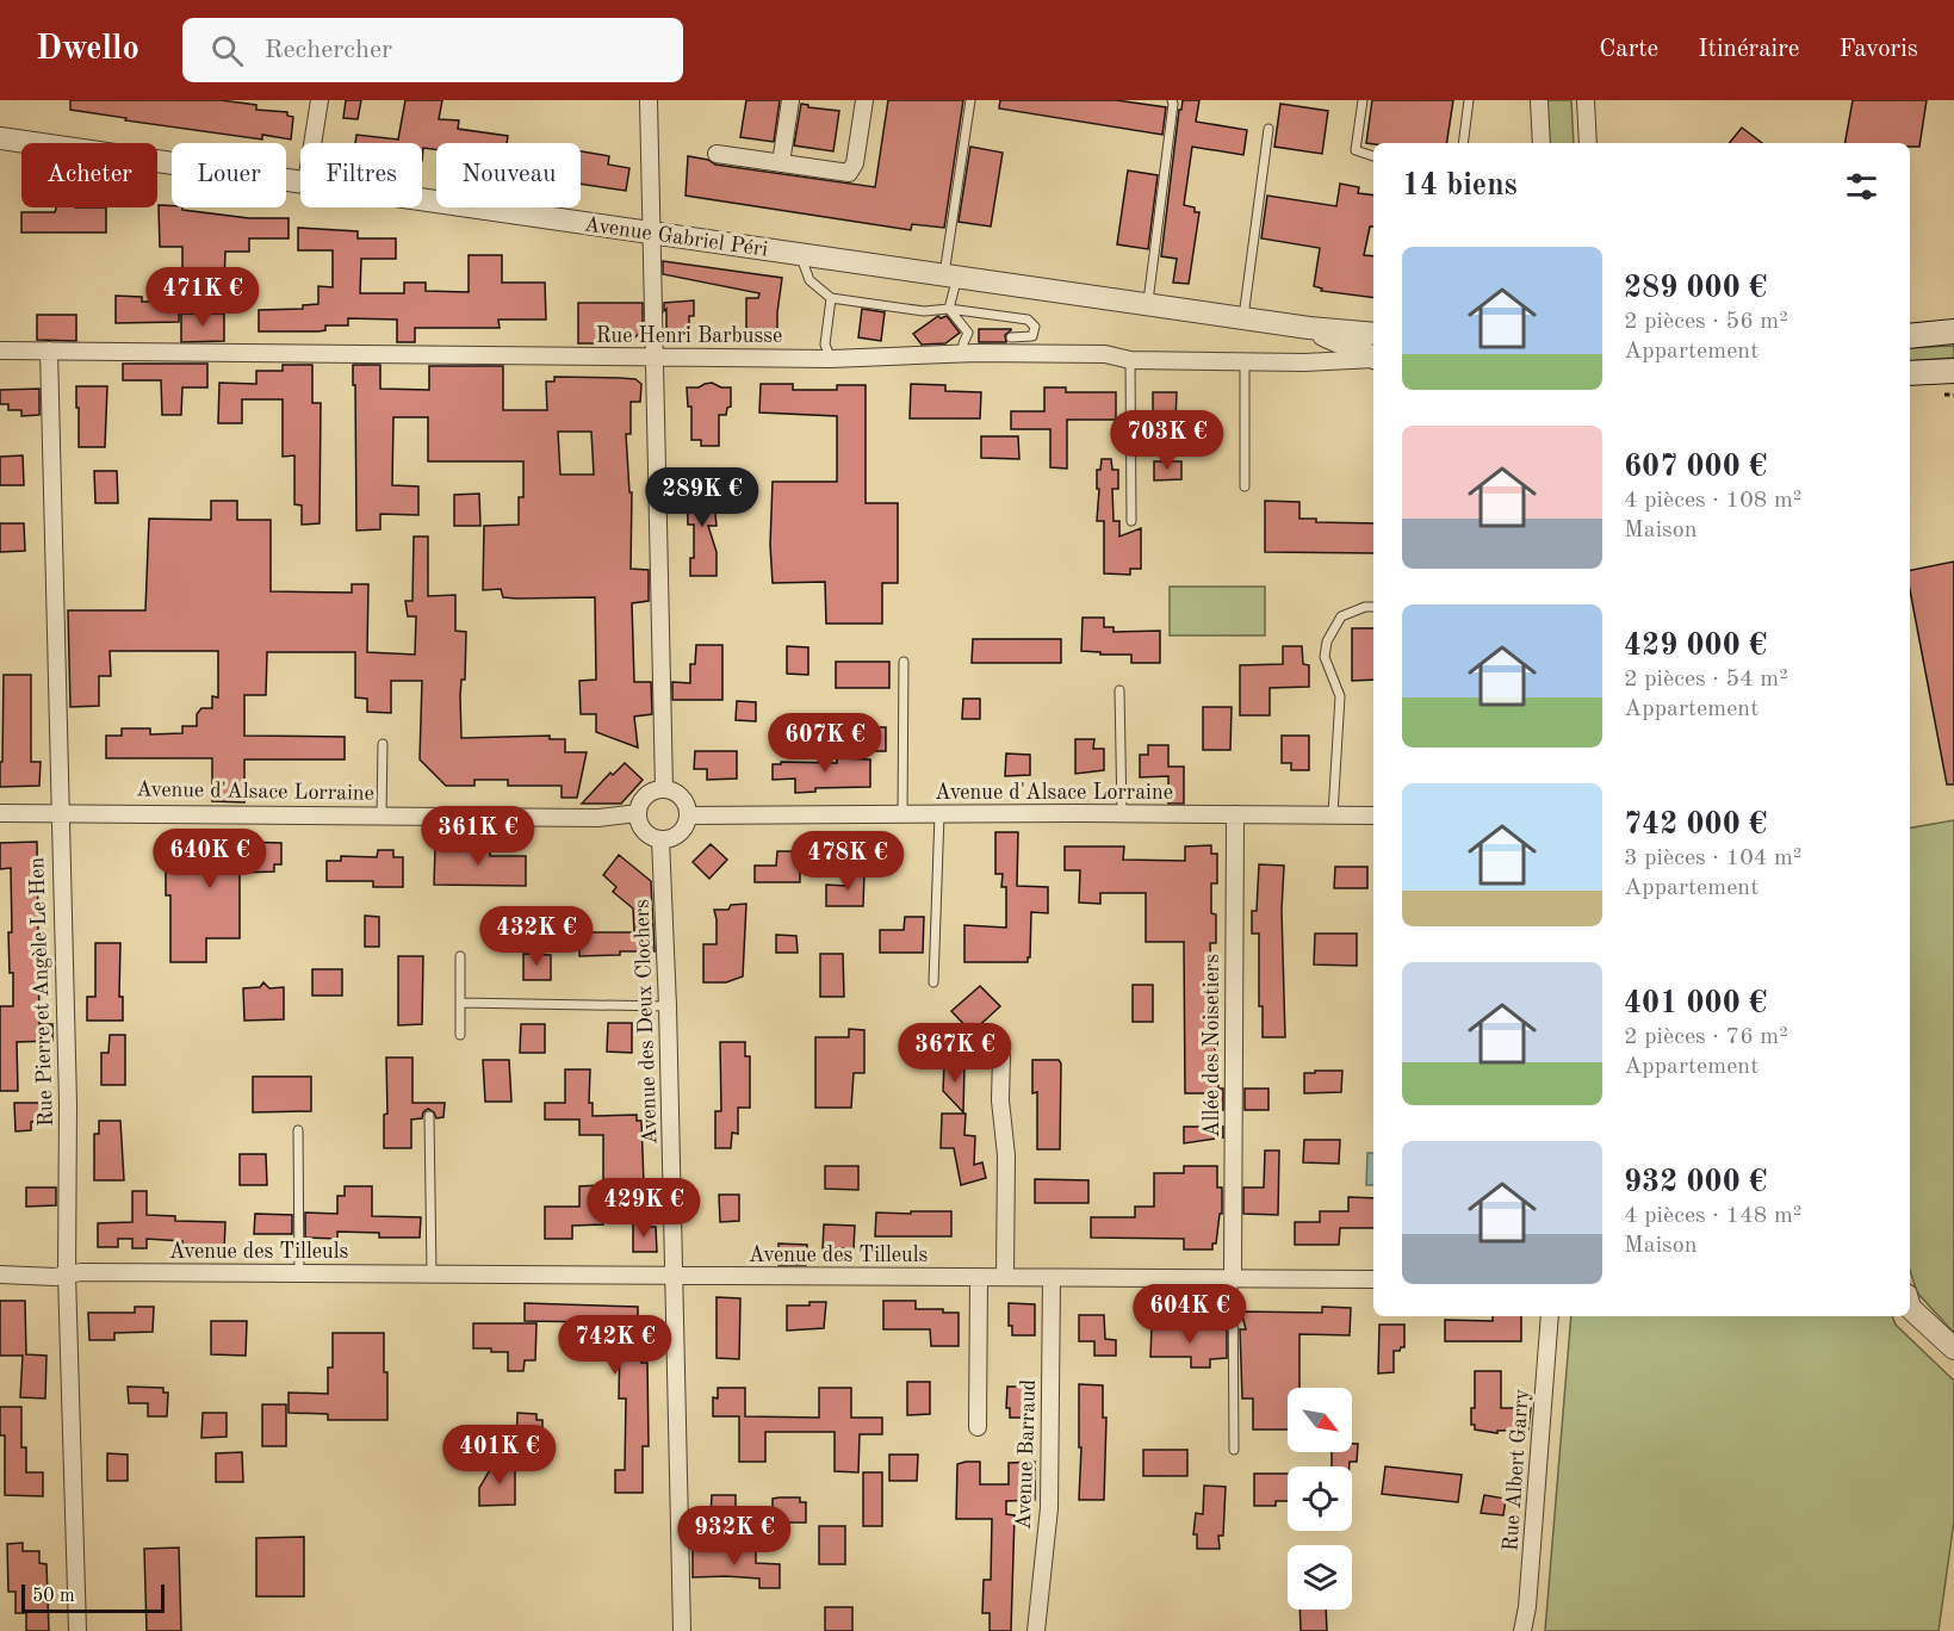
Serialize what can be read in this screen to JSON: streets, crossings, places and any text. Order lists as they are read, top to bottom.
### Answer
{
  "streets": {
    "street": [
      "Avenue Gabriel Péri",
      "Rue Henri Barbusse",
      "Avenue d'Alsace Lorraine",
      "Rue Pierre et Angèle Le Hen",
      "Avenue des Deux Clochers",
      "Allée des Noisetiers",
      "Avenue des Tilleuls",
      "Avenue Barraud",
      "Rue Albert Garry"
    ]
  },
  "crossings": [
    ["Rue Henri Barbusse", "Rue Pierre et Angèle Le Hen"],
    ["Avenue d'Alsace Lorraine", "Rue Pierre et Angèle Le Hen"],
    ["Avenue d'Alsace Lorraine", "Avenue des Deux Clochers"],
    ["Avenue d'Alsace Lorraine", "Allée des Noisetiers"],
    ["Rue Pierre et Angèle Le Hen", "Avenue des Tilleuls"],
    ["Avenue des Deux Clochers", "Avenue des Tilleuls"],
    ["Allée des Noisetiers", "Avenue des Tilleuls"],
    ["Avenue des Tilleuls", "Avenue Barraud"]
  ],
  "scale_bar": "50 m",
  "north": "bottom right",
  "page": {
    "header": "Dwello",
    "search": "Rechercher",
    "nav": ["Carte", "Itinéraire", "Favoris"],
    "chip": [
      "Acheter",
      "Louer",
      "Filtres",
      "Nouveau"
    ],
    "heading": "14 biens",
    "list": [
      {
        "name": "289 000 €",
        "note": "2 pièces · 56 m² · Appartement"
      },
      {
        "name": "607 000 €",
        "note": "4 pièces · 108 m² · Maison"
      },
      {
        "name": "429 000 €",
        "note": "2 pièces · 54 m² · Appartement"
      },
      {
        "name": "742 000 €",
        "note": "3 pièces · 104 m² · Appartement"
      },
      {
        "name": "401 000 €",
        "note": "2 pièces · 76 m² · Appartement"
      },
      {
        "name": "932 000 €",
        "note": "4 pièces · 148 m² · Maison"
      }
    ],
    "price": [
      "471K €",
      "703K €",
      "289K €",
      "607K €",
      "361K €",
      "640K €",
      "478K €",
      "432K €",
      "367K €",
      "429K €",
      "604K €",
      "742K €",
      "401K €",
      "932K €"
    ],
    "scale": "50 m"
  }
}
